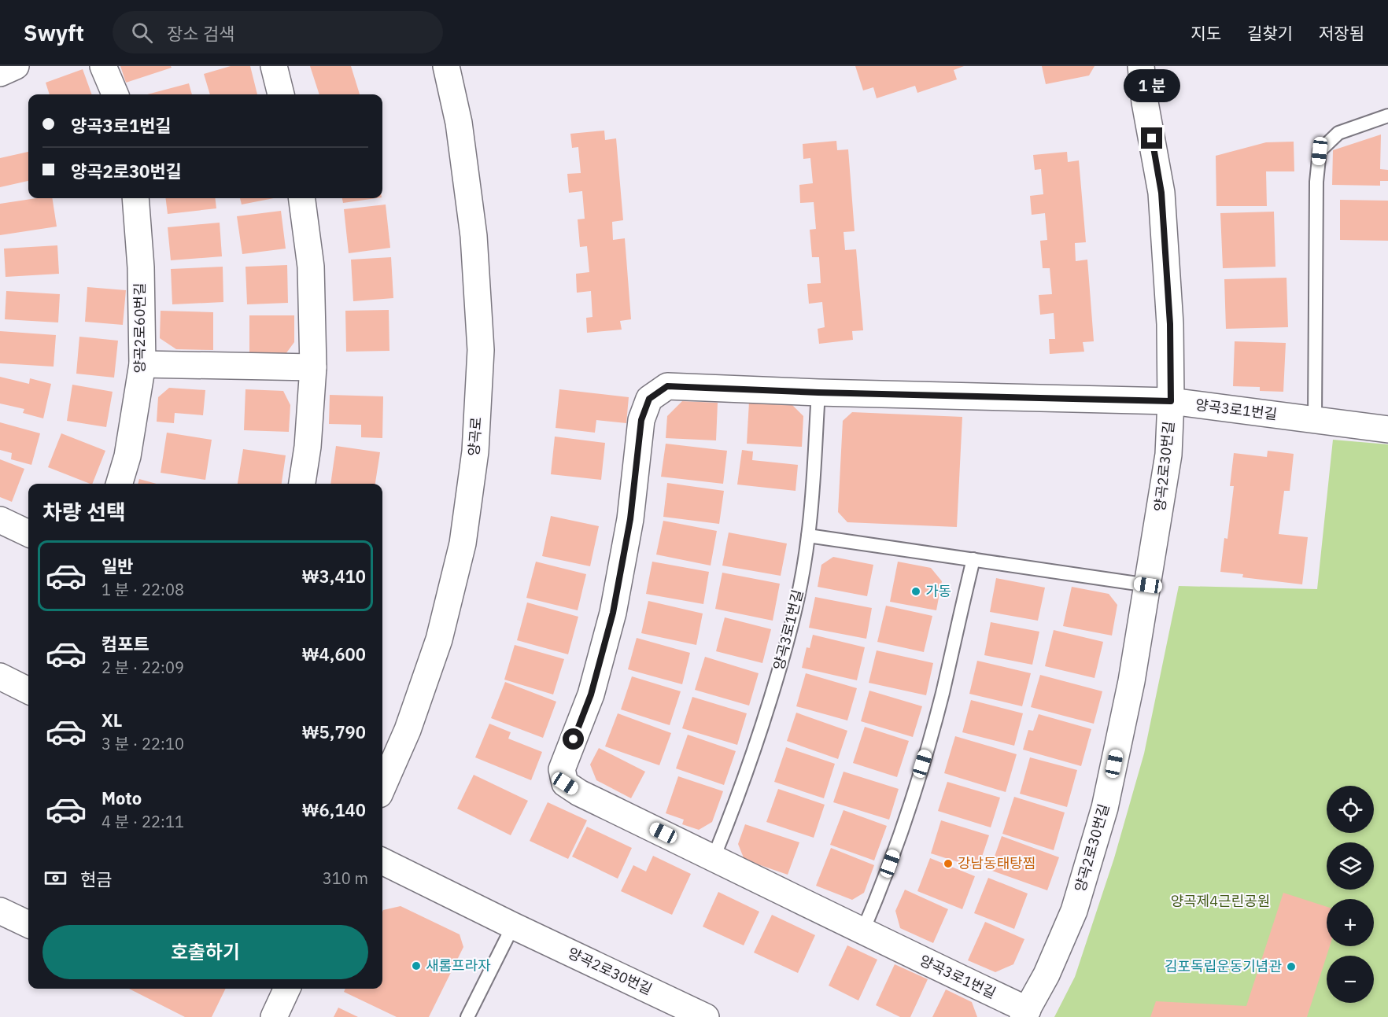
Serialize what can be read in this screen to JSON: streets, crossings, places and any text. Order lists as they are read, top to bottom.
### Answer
{
  "streets": {
    "street": [
      "양곡2로60번길",
      "양곡3로1번길",
      "양곡로",
      "양곡2로30번길"
    ]
  },
  "crossings": [
    ["양곡3로1번길", "양곡2로30번길"]
  ],
  "parks": ["양곡제4근린공원"],
  "places": [
    "가동",
    "강남동태탕찜",
    "새롬프라자",
    "김포독립운동기념관"
  ],
  "page": {
    "header": "Swyft",
    "search": "장소 검색",
    "nav": ["지도", "길찾기", "저장됨"],
    "bubble": "1 분",
    "banner": ["양곡3로1번길", "양곡2로30번길"],
    "heading": "차량 선택",
    "list": [
      {
        "name": "일반",
        "note": "1 분 · 22:08",
        "value": "₩3,410"
      },
      {
        "name": "컴포트",
        "note": "2 분 · 22:09",
        "value": "₩4,600"
      },
      {
        "name": "XL",
        "note": "3 분 · 22:10",
        "value": "₩5,790"
      },
      {
        "name": "Moto",
        "note": "4 분 · 22:11",
        "value": "₩6,140"
      }
    ],
    "map_buttons": ["+", "−"],
    "pay": ["현금", "310 m"],
    "buttons": "호출하기"
  }
}
